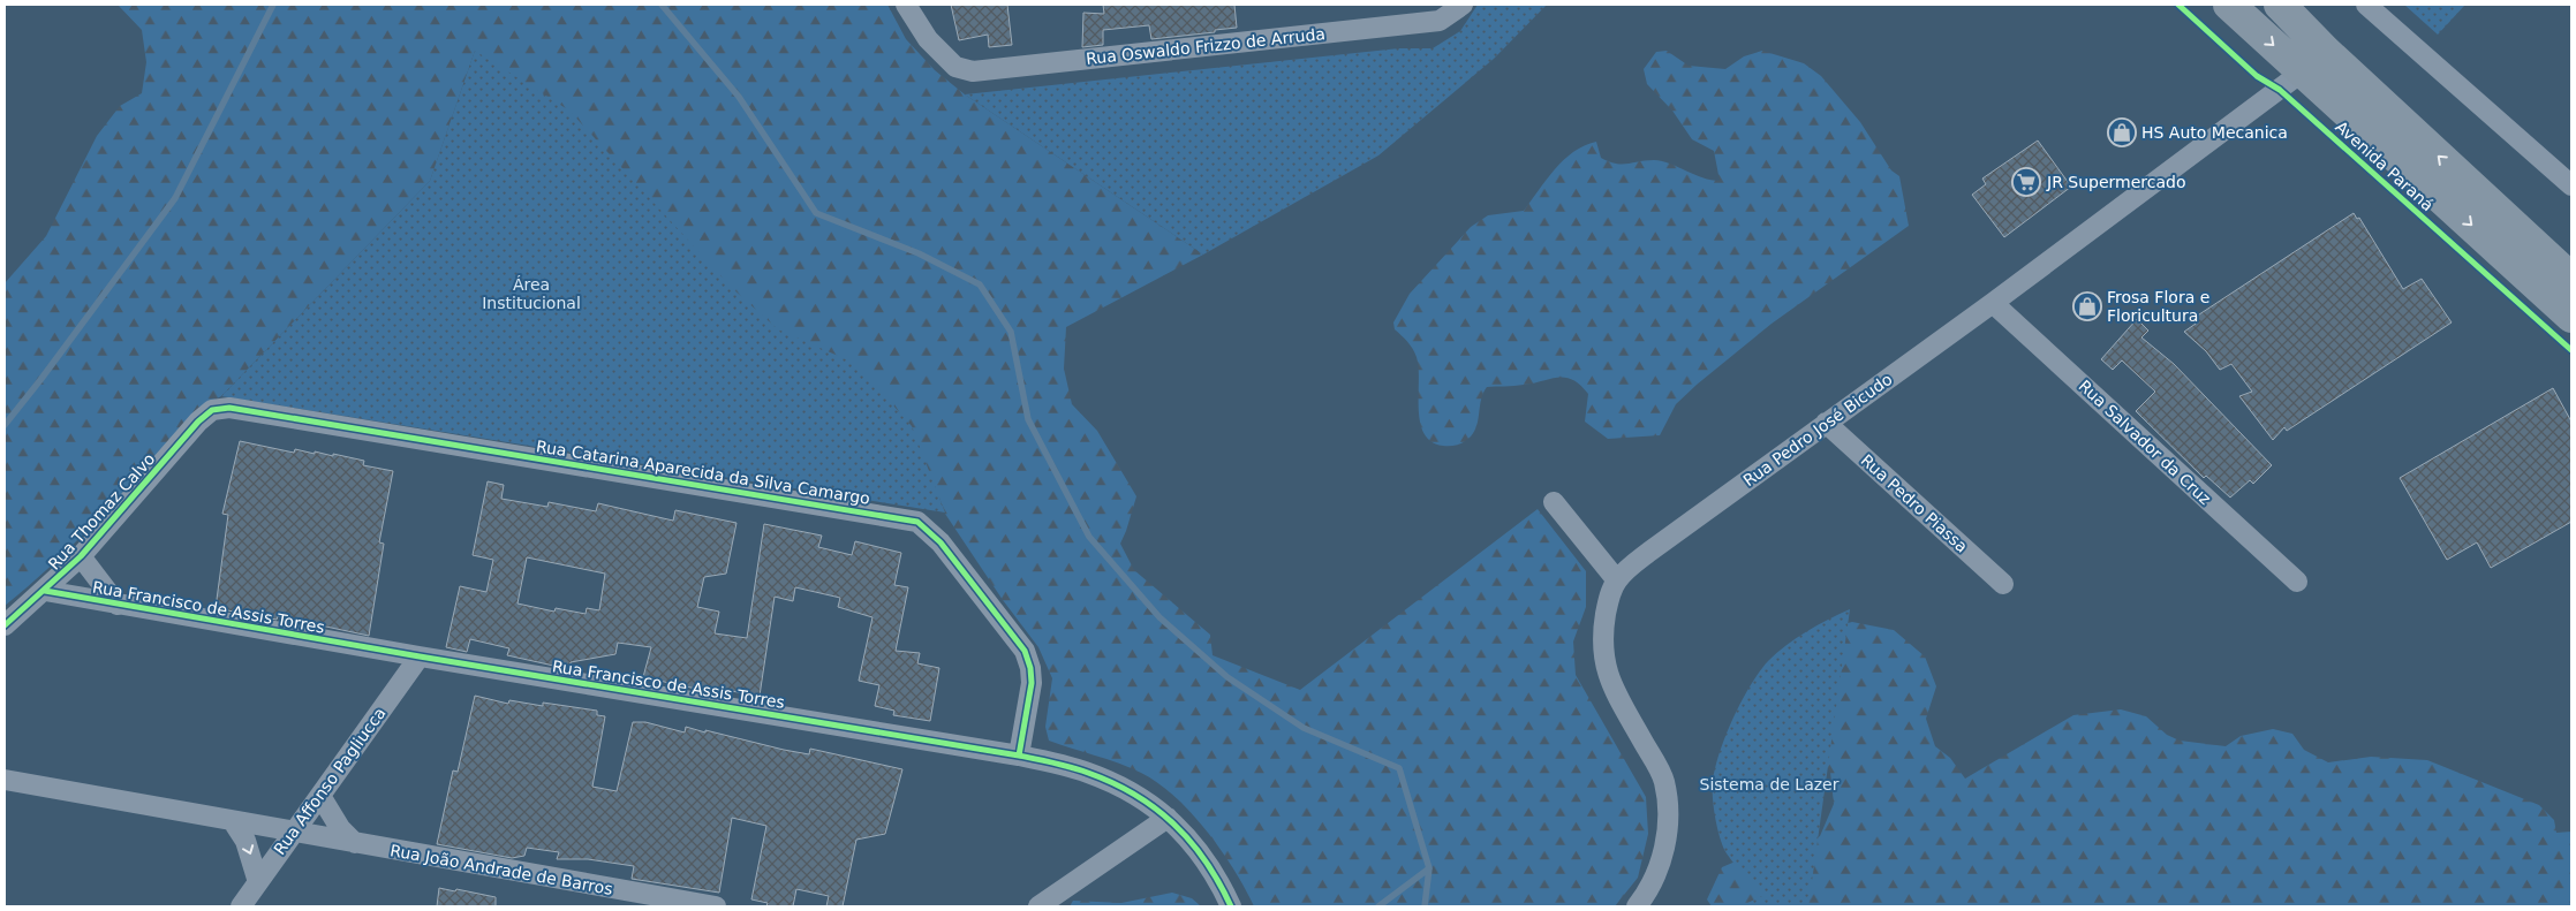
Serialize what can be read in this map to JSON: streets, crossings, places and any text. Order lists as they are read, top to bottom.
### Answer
{
  "streets": {
    "main road": ["Avenida Paraná"],
    "street": [
      "Rua Oswaldo Frizzo de Arruda",
      "Rua Pedro José Bicudo",
      "Rua Salvador da Cruz",
      "Rua Catarina Aparecida da Silva Camargo",
      "Rua Pedro Piassa",
      "Rua Thomaz Calvo",
      "Rua Francisco de Assis Torres",
      "Rua Affonso Pagliucca",
      "Rua João Andrade de Barros"
    ]
  },
  "crossings": [
    ["Avenida Paraná", "Rua Pedro José Bicudo"],
    ["Rua Pedro José Bicudo", "Rua Salvador da Cruz"],
    ["Rua Pedro José Bicudo", "Rua Pedro Piassa"],
    ["Rua Catarina Aparecida da Silva Camargo", "Rua Thomaz Calvo"],
    ["Rua Catarina Aparecida da Silva Camargo", "Rua Francisco de Assis Torres"],
    ["Rua Thomaz Calvo", "Rua Francisco de Assis Torres"],
    ["Rua Francisco de Assis Torres", "Rua Affonso Pagliucca"],
    ["Rua Affonso Pagliucca", "Rua João Andrade de Barros"]
  ],
  "parks": ["Área Institucional", "Sistema de Lazer"],
  "places": {
    "shop": ["HS Auto Mecanica", "Frosa Flora e Floricultura"],
    "supermarket": ["JR Supermercado"]
  }
}
